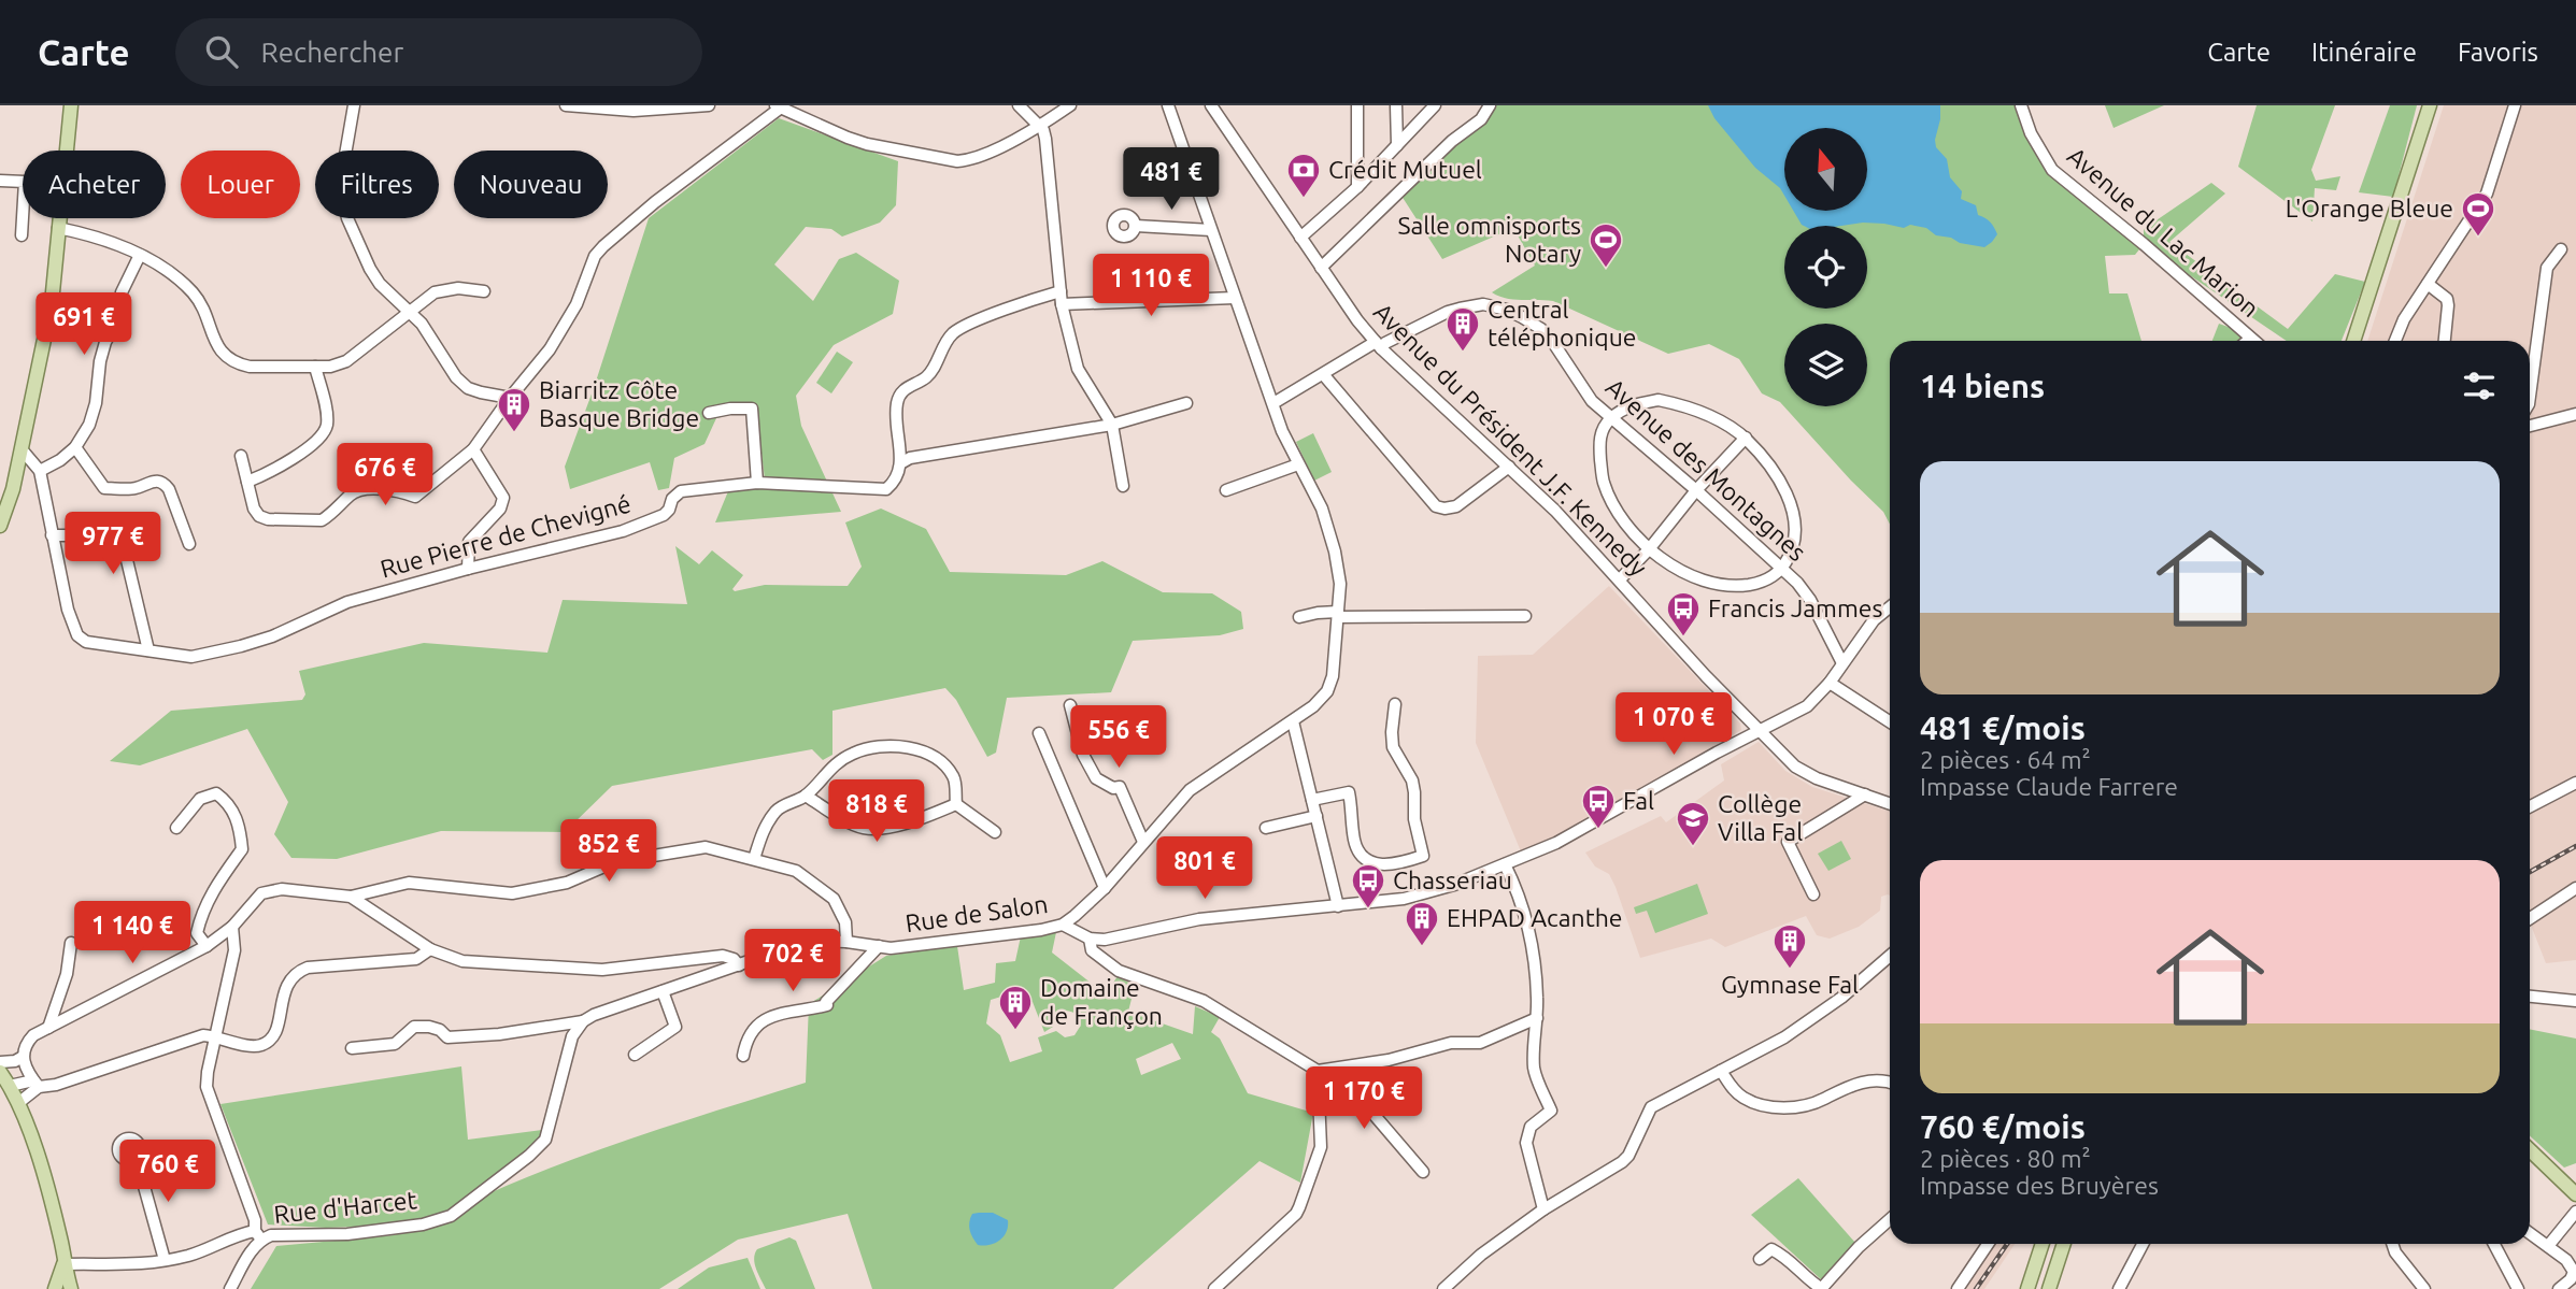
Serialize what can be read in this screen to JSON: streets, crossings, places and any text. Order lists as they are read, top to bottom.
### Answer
{
  "streets": {
    "street": [
      "Avenue du Lac Marion",
      "Avenue du Président J.F. Kennedy",
      "Avenue des Montagnes",
      "Rue Pierre de Chevigné",
      "Rue de Salon",
      "Rue d'Harcet"
    ]
  },
  "crossings": [
    ["Avenue du Président J.F. Kennedy", "Avenue des Montagnes"]
  ],
  "places": {
    "bank": ["Crédit Mutuel"],
    "sports": ["L'Orange Bleue", "Salle omnisports Notary"],
    "building": [
      "Central téléphonique",
      "Biarritz Côte Basque Bridge",
      "EHPAD Acanthe",
      "Gymnase Fal",
      "Domaine de Françon"
    ],
    "bus stop": ["Francis Jammes", "Fal", "Chasseriau"],
    "school or university": ["Collège Villa Fal"]
  },
  "north": "top",
  "page": {
    "header": "Carte",
    "search": "Rechercher",
    "nav": ["Carte", "Itinéraire", "Favoris"],
    "price": [
      "481 €",
      "1 110 €",
      "691 €",
      "676 €",
      "977 €",
      "1 070 €",
      "556 €",
      "818 €",
      "852 €",
      "801 €",
      "1 140 €",
      "702 €",
      "1 170 €",
      "760 €"
    ],
    "chip": [
      "Acheter",
      "Louer",
      "Filtres",
      "Nouveau"
    ],
    "heading": "14 biens",
    "list": [
      {
        "name": "481 €/mois",
        "note": "2 pièces · 64 m² · Impasse Claude Farrere"
      },
      {
        "name": "760 €/mois",
        "note": "2 pièces · 80 m² · Impasse des Bruyères"
      }
    ]
  }
}
